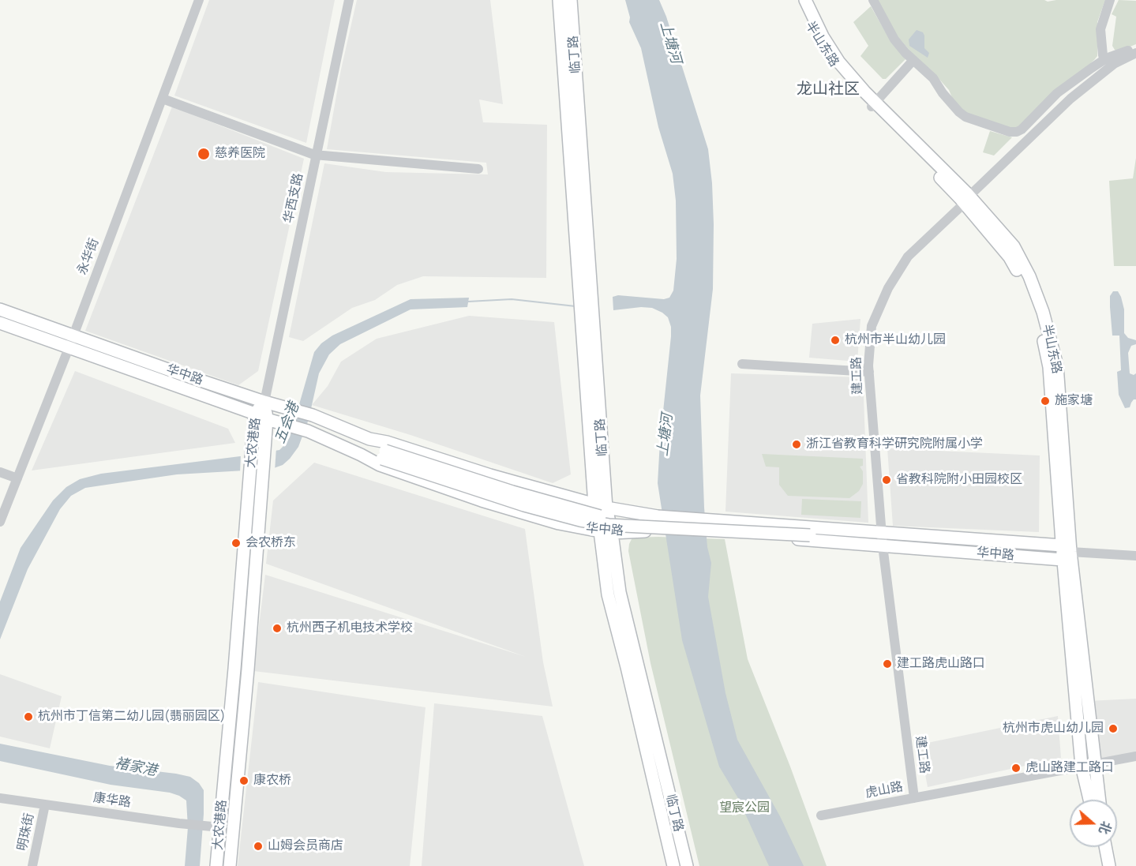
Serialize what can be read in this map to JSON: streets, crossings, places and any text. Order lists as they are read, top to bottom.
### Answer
{
  "streets": {
    "main road": [
      "半山东路",
      "临丁路",
      "华中路",
      "大农港路"
    ],
    "street": [
      "华西支路",
      "永华街",
      "建工路",
      "虎山路",
      "康华路",
      "明珠街"
    ]
  },
  "crossings": [
    ["半山东路", "华中路"],
    ["半山东路", "建工路"],
    ["半山东路", "虎山路"],
    ["临丁路", "华中路"],
    ["华西支路", "华中路"],
    ["华西支路", "大农港路"],
    ["永华街", "华中路"],
    ["华中路", "建工路"],
    ["华中路", "大农港路"],
    ["建工路", "虎山路"],
    ["大农港路", "康华路"],
    ["康华路", "明珠街"]
  ],
  "districts": ["龙山社区"],
  "water": ["上塘河", "五会港", "褚家港"],
  "parks": ["望宸公园"],
  "places": [
    "慈养医院",
    "杭州市半山幼儿园",
    "施家塘",
    "浙江省教育科学研究院附属小学",
    "省教科院附小田园校区",
    "会农桥东",
    "杭州西子机电技术学校",
    "建工路虎山路口",
    "杭州市丁信第二幼儿园(翡丽园区)",
    "杭州市虎山幼儿园",
    "虎山路建工路口",
    "康农桥",
    "山姆会员商店"
  ],
  "north": "right"
}
